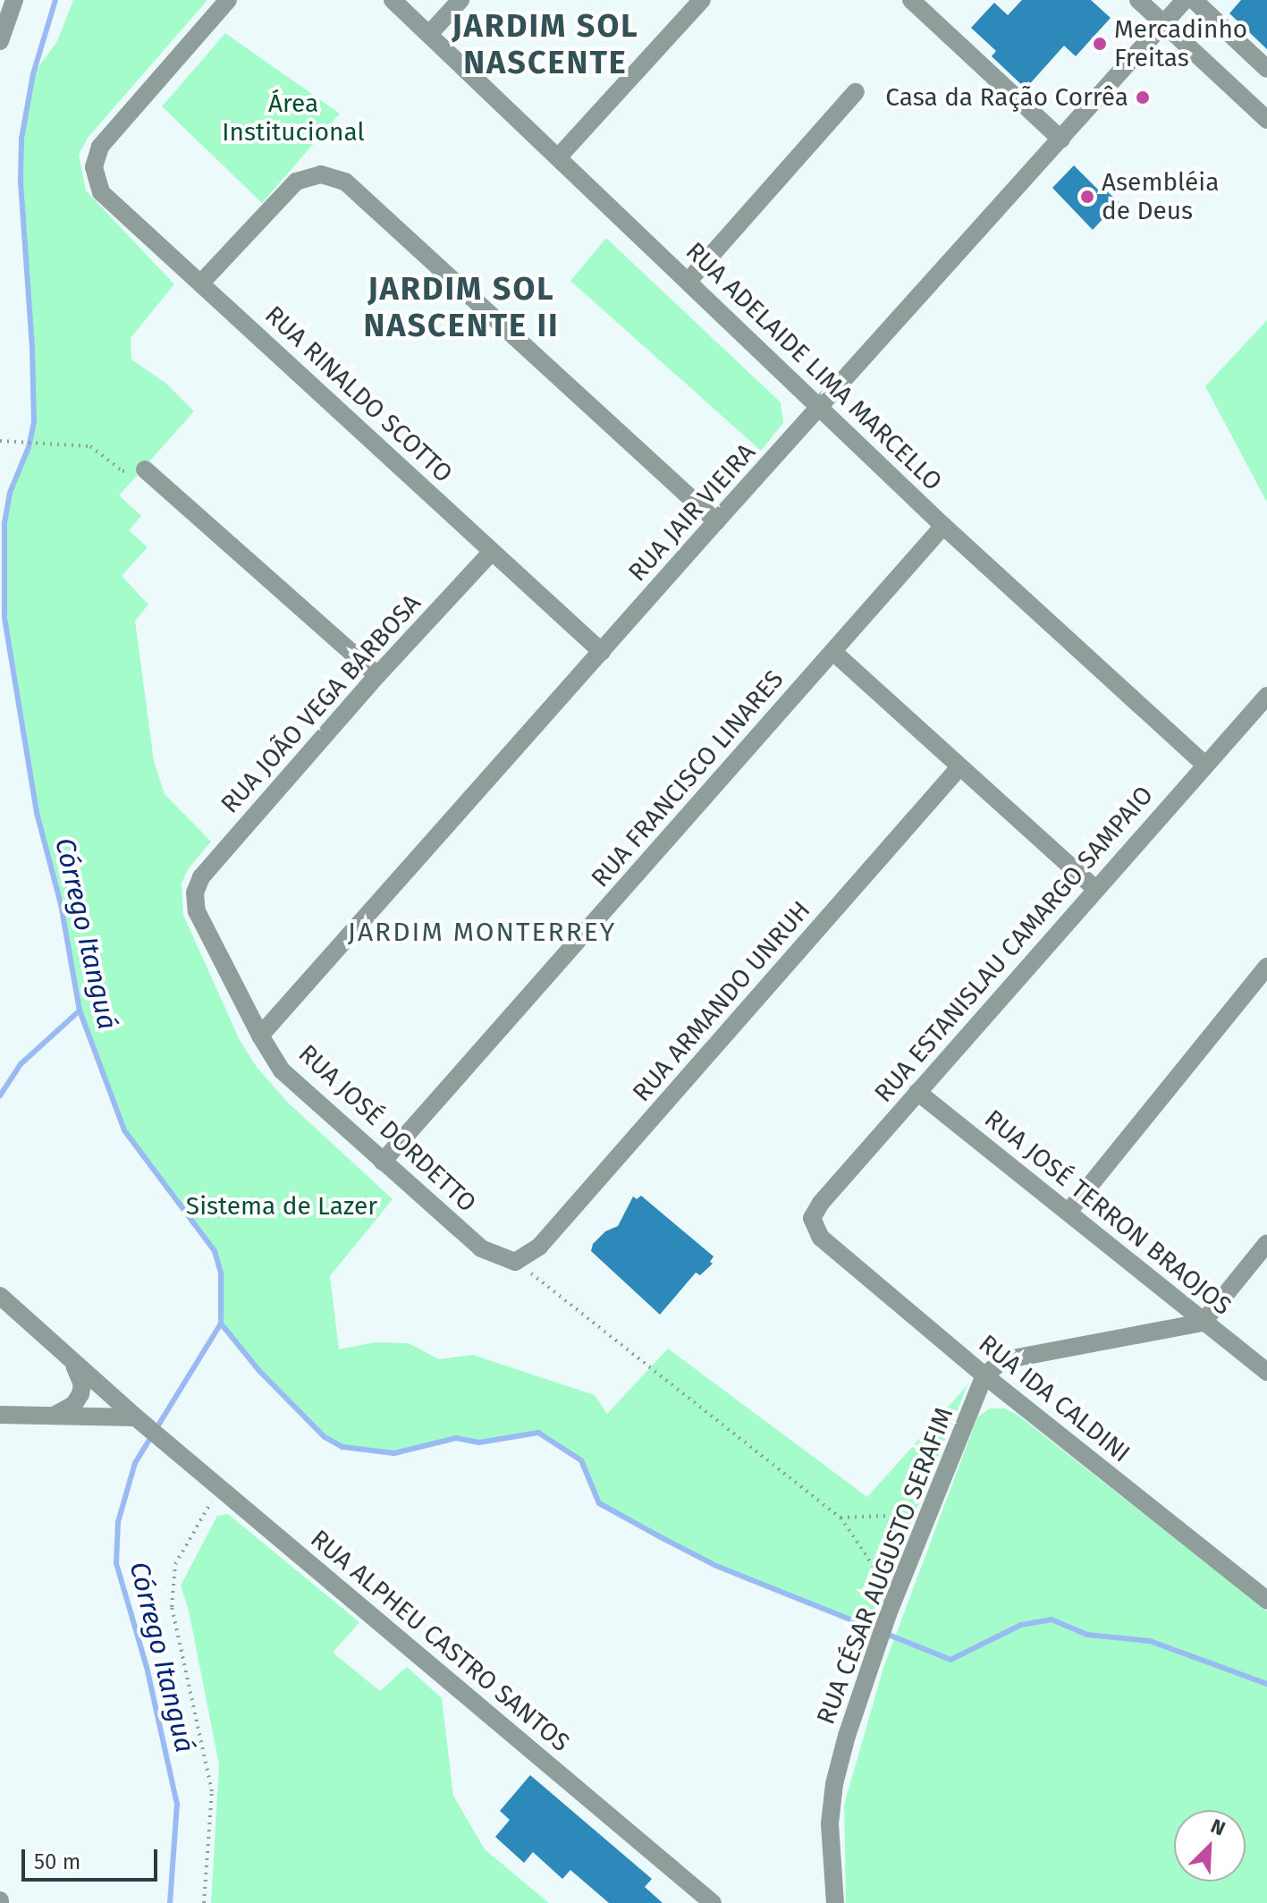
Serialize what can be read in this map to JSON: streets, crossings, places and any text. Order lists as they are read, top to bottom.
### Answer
{
  "streets": {
    "street": [
      "RUA ADELAIDE LIMA MARCELLO",
      "RUA RINALDO SCOTTO",
      "RUA JAIR VIEIRA",
      "RUA JOÃO VEGA BARBOSA",
      "RUA FRANCISCO LINARES",
      "RUA ESTANISLAU CAMARGO SAMPAIO",
      "RUA ARMANDO UNRUH",
      "RUA JOSÉ DORDETTO",
      "RUA JOSÉ TERRON BRAOJOS",
      "RUA IDA CALDINI",
      "RUA CÉSAR AUGUSTO SERAFIM",
      "RUA ALPHEU CASTRO SANTOS"
    ]
  },
  "crossings": [
    ["RUA ADELAIDE LIMA MARCELLO", "RUA JAIR VIEIRA"],
    ["RUA ADELAIDE LIMA MARCELLO", "RUA FRANCISCO LINARES"],
    ["RUA ADELAIDE LIMA MARCELLO", "RUA ESTANISLAU CAMARGO SAMPAIO"],
    ["RUA RINALDO SCOTTO", "RUA JAIR VIEIRA"],
    ["RUA RINALDO SCOTTO", "RUA JOÃO VEGA BARBOSA"],
    ["RUA JAIR VIEIRA", "RUA JOSÉ DORDETTO"],
    ["RUA JOÃO VEGA BARBOSA", "RUA JOSÉ DORDETTO"],
    ["RUA FRANCISCO LINARES", "RUA JOSÉ DORDETTO"],
    ["RUA ESTANISLAU CAMARGO SAMPAIO", "RUA JOSÉ TERRON BRAOJOS"],
    ["RUA ESTANISLAU CAMARGO SAMPAIO", "RUA IDA CALDINI"],
    ["RUA ARMANDO UNRUH", "RUA JOSÉ DORDETTO"],
    ["RUA IDA CALDINI", "RUA CÉSAR AUGUSTO SERAFIM"]
  ],
  "districts": ["JARDIM SOL NASCENTE", "JARDIM SOL NASCENTE II", "JARDIM MONTERREY"],
  "water": ["Córrego Itanguá"],
  "parks": ["Área Institucional", "Sistema de Lazer"],
  "places": ["Mercadinho Freitas", "Casa da Ração Corrêa", "Asembléia de Deus"],
  "scale_bar": "50 m",
  "north": "top right"
}
